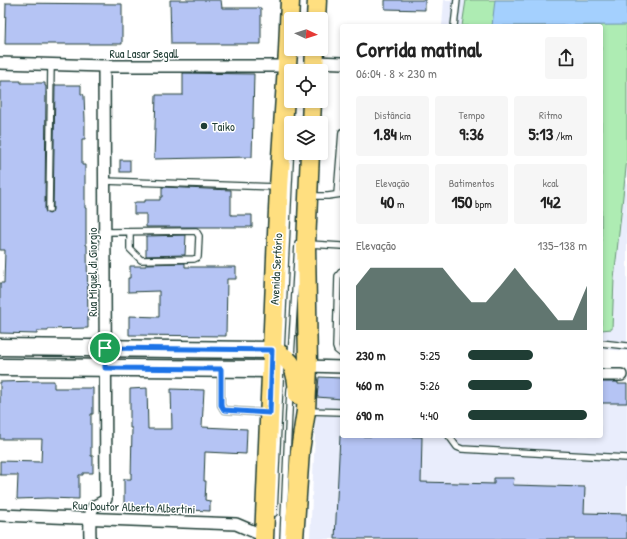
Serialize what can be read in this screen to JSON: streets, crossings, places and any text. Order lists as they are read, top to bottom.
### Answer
{
  "streets": {
    "main road": ["Avenida Sertório"],
    "street": ["Rua Lasar Segall", "Rua Miguel di Giorgio", "Rua Doutor Alberto Albertini"]
  },
  "crossings": [
    ["Rua Lasar Segall", "Rua Miguel di Giorgio"],
    ["Avenida Sertório", "Rua Doutor Alberto Albertini"],
    ["Rua Miguel di Giorgio", "Rua Doutor Alberto Albertini"]
  ],
  "places": ["Taiko"],
  "north": "right",
  "page": {
    "heading": ["Corrida matinal", "06:04 · 8 × 230 m"],
    "stats": [
      ["Distância", "1.84 km"],
      ["Tempo", "9:36"],
      ["Ritmo", "5:13 /km"],
      ["Elevação", "40 m"],
      ["Batimentos", "150 bpm"],
      ["kcal", "142"]
    ],
    "chart": ["Elevação", "135–138 m"],
    "list": [
      {
        "name": "230 m",
        "note": "5:25"
      },
      {
        "name": "460 m",
        "note": "5:26"
      },
      {
        "name": "690 m",
        "note": "4:40"
      }
    ]
  }
}
